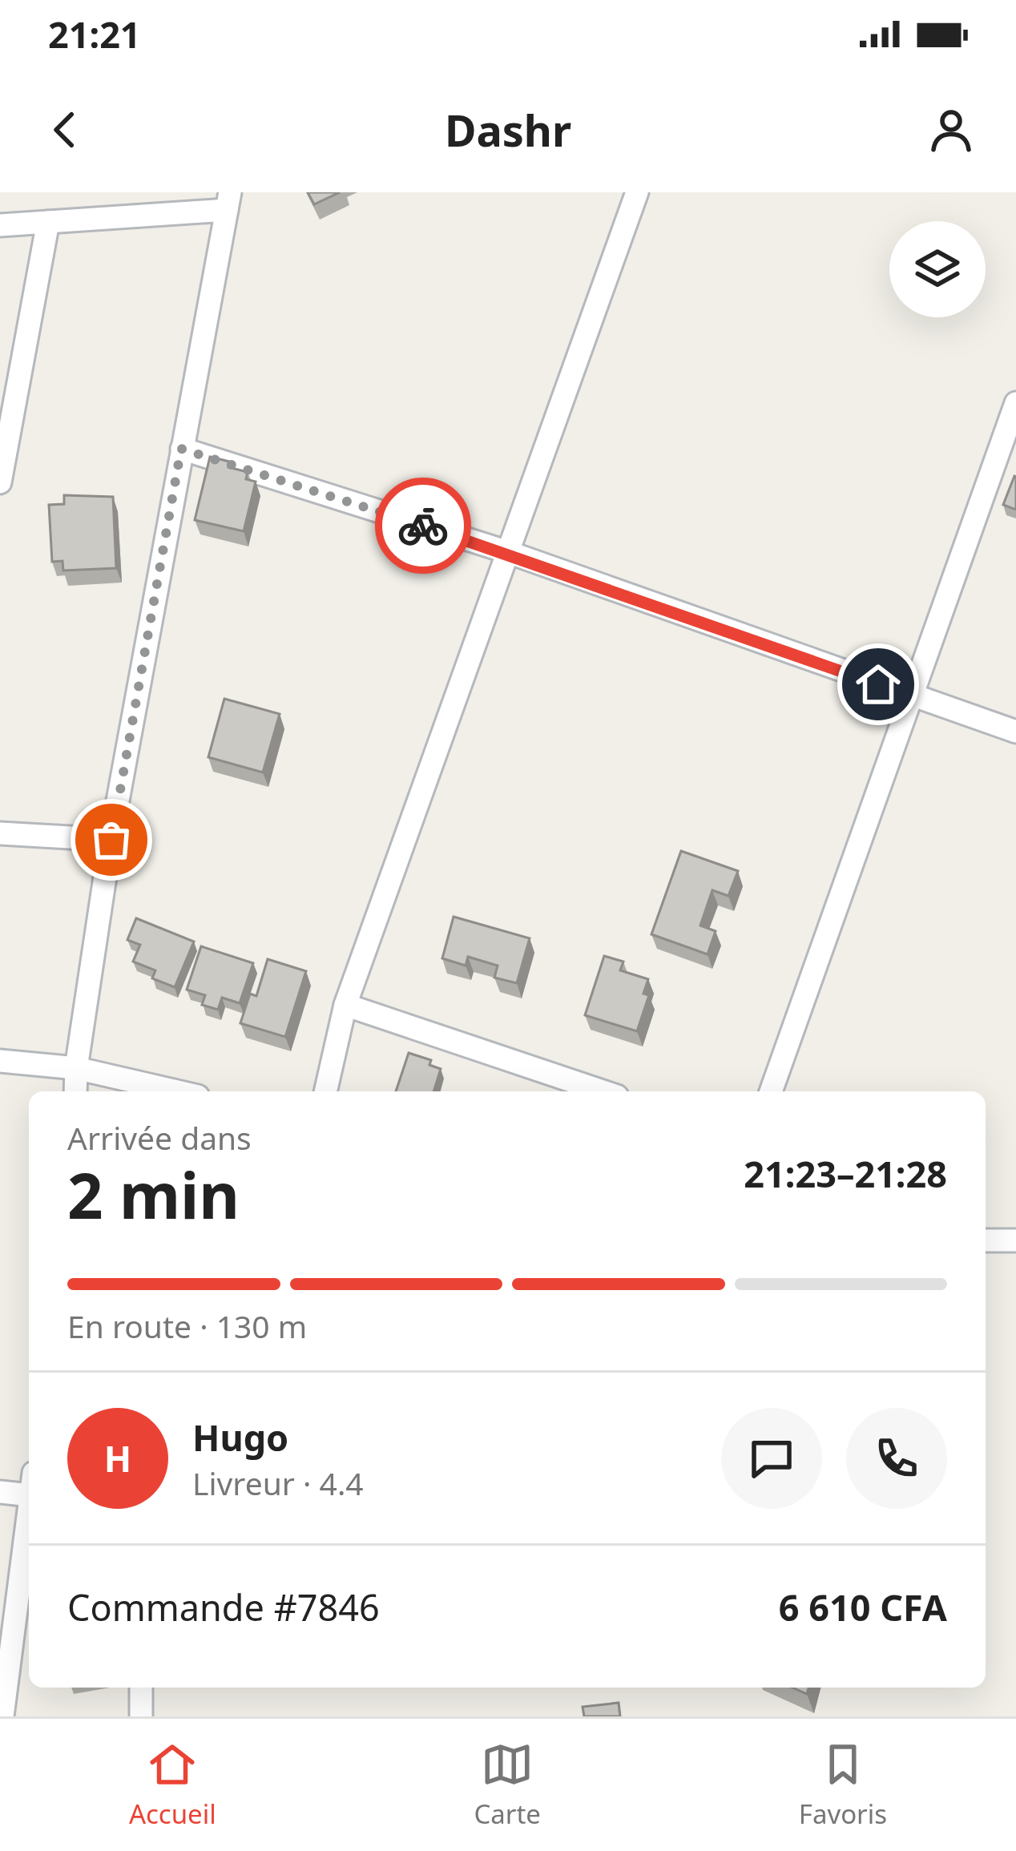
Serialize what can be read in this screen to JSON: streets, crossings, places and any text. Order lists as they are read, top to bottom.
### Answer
{
  "page": {
    "status": "21:21",
    "header": "Dashr",
    "heading": ["2 min", "Arrivée dans", "21:23–21:28"],
    "panel": [
      "Hugo",
      "Livreur · 4.4",
      "Commande #7846",
      "6 610 CFA"
    ],
    "bar": "En route · 130 m",
    "round": "H",
    "tabs": ["Accueil", "Carte", "Favoris"]
  }
}
